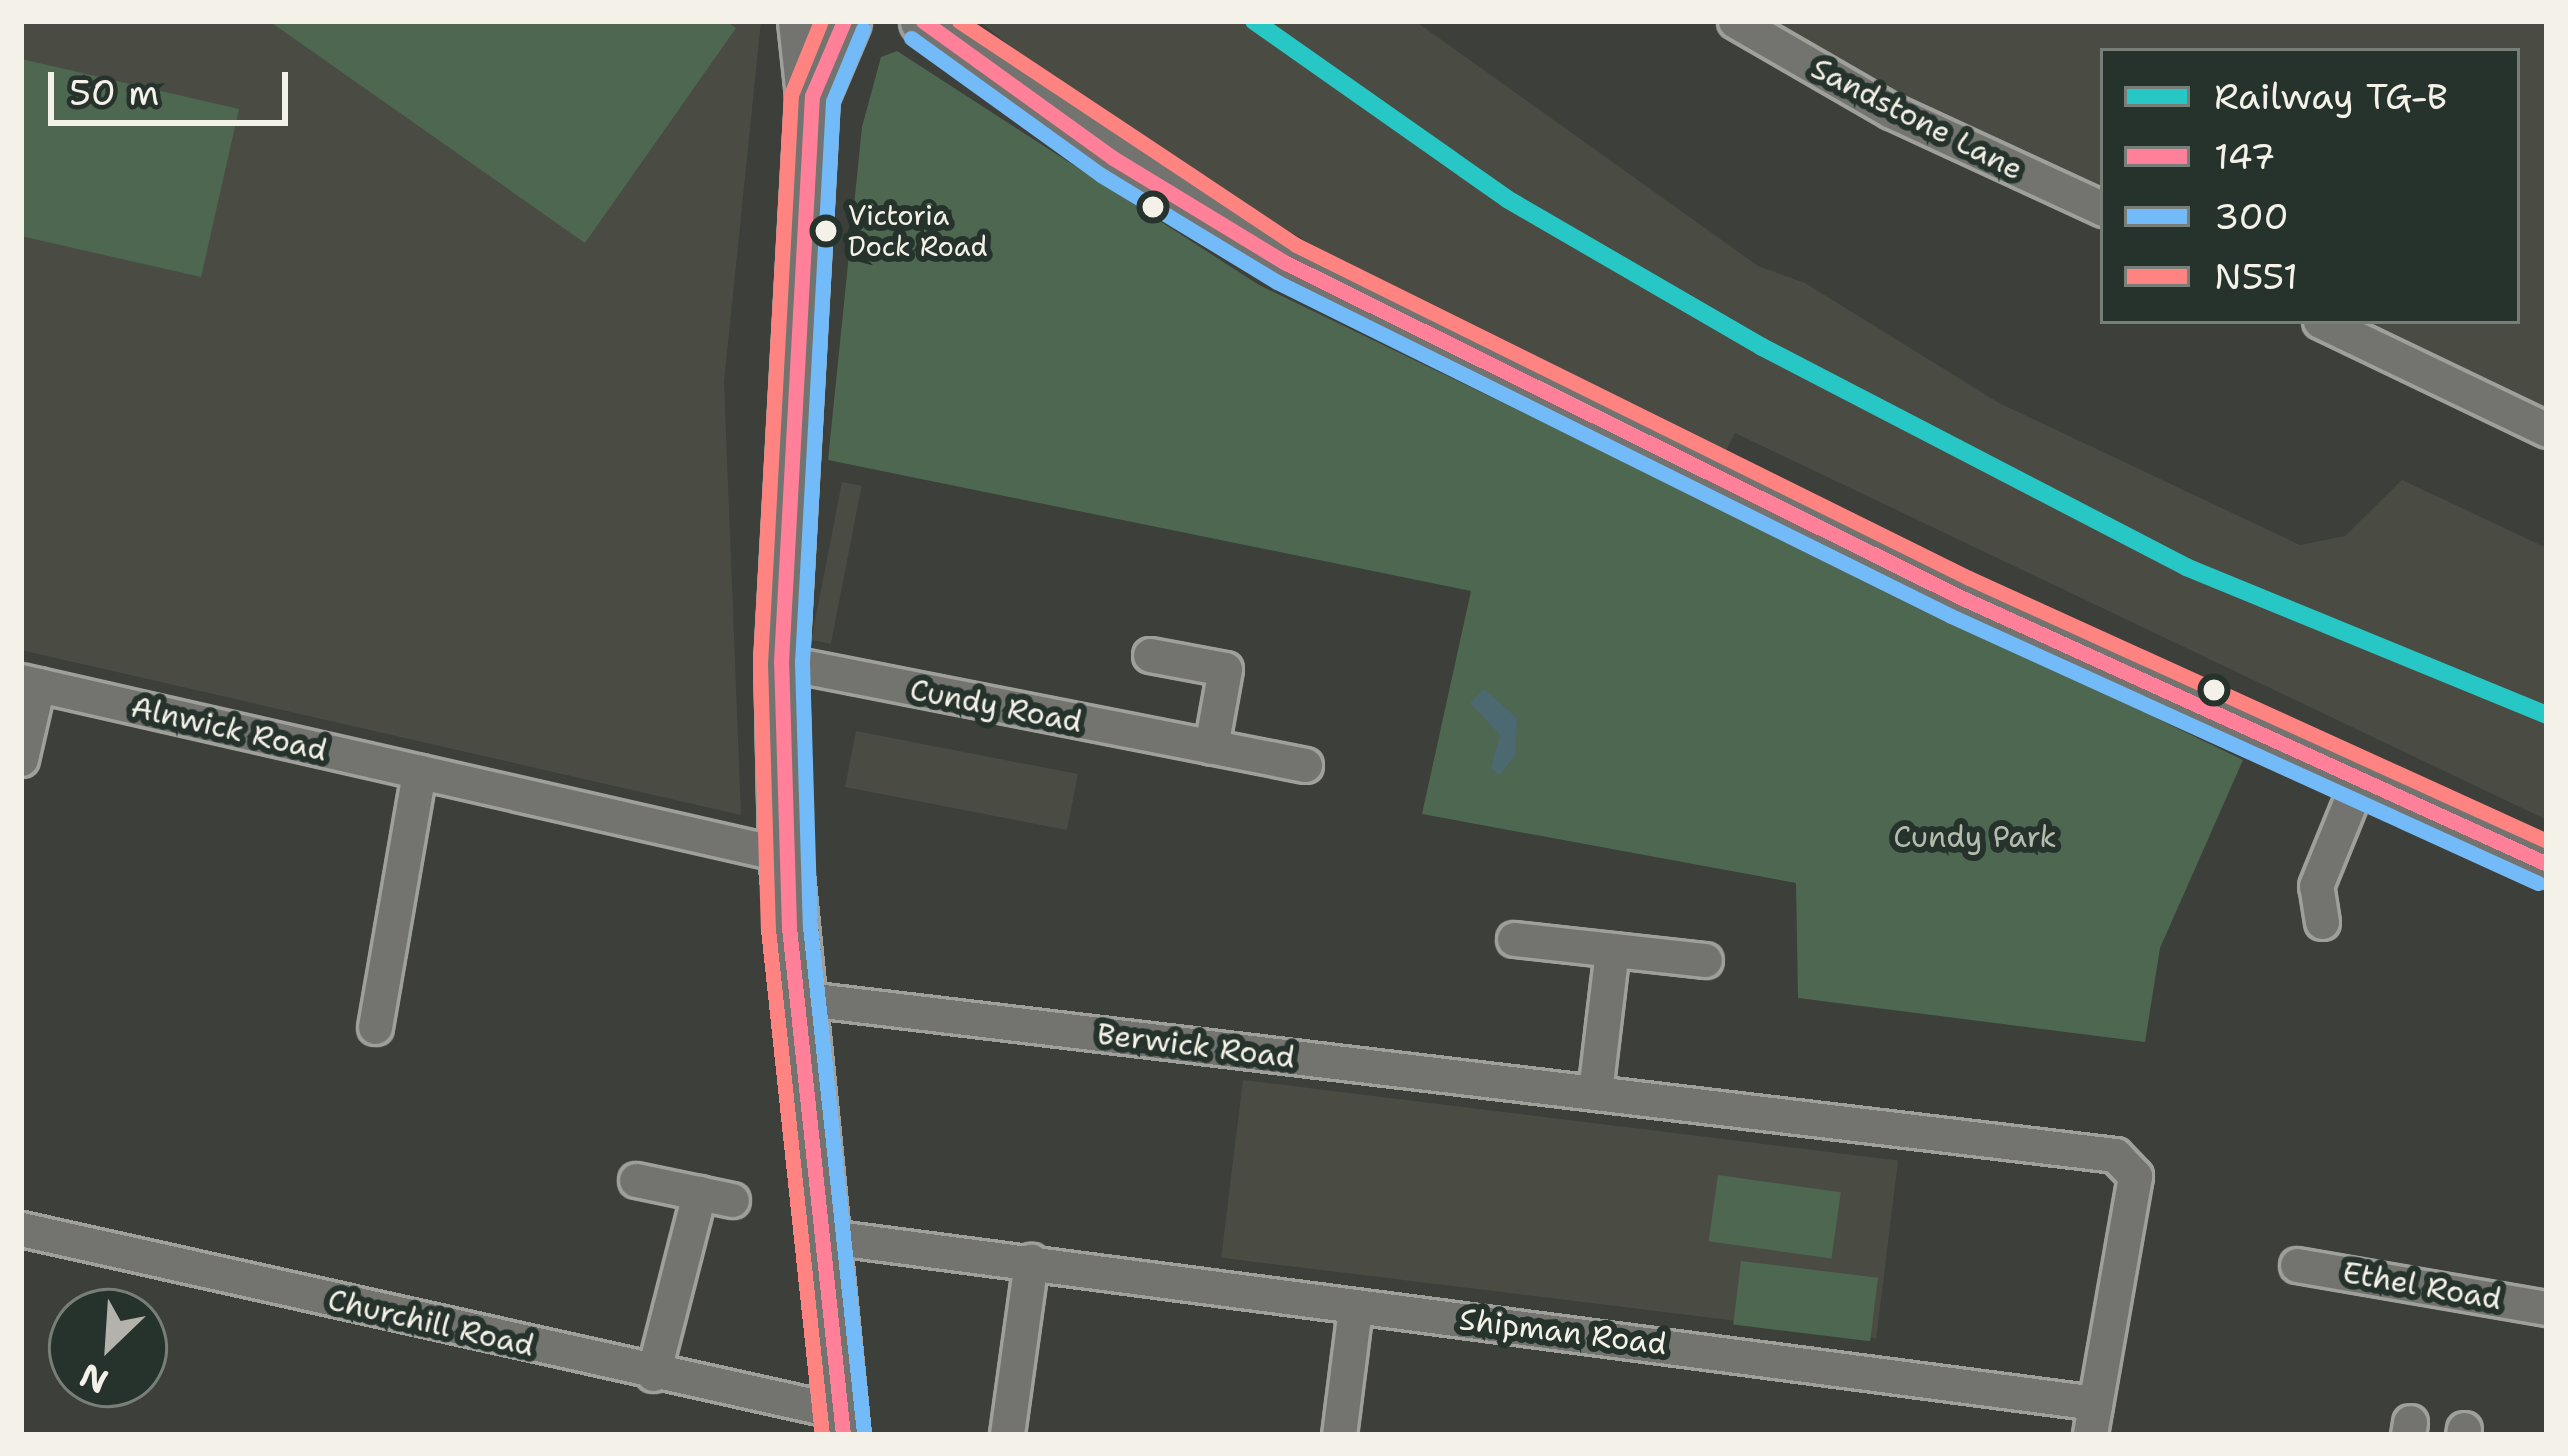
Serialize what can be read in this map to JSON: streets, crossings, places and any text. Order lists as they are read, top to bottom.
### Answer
{
  "streets": {
    "street": [
      "Sandstone Lane",
      "Cundy Road",
      "Alnwick Road",
      "Berwick Road",
      "Ethel Road",
      "Churchill Road",
      "Shipman Road"
    ]
  },
  "crossings": [
    ["Berwick Road", "Shipman Road"]
  ],
  "parks": ["Cundy Park"],
  "places": ["Victoria Dock Road"],
  "lines": [
    "rail line TG-B",
    "transit line 147",
    "transit line N551",
    "transit line 300"
  ],
  "legend": [
    "Railway TG-B",
    "147",
    "300",
    "N551"
  ],
  "scale_bar": "50 m",
  "north": "bottom left"
}
